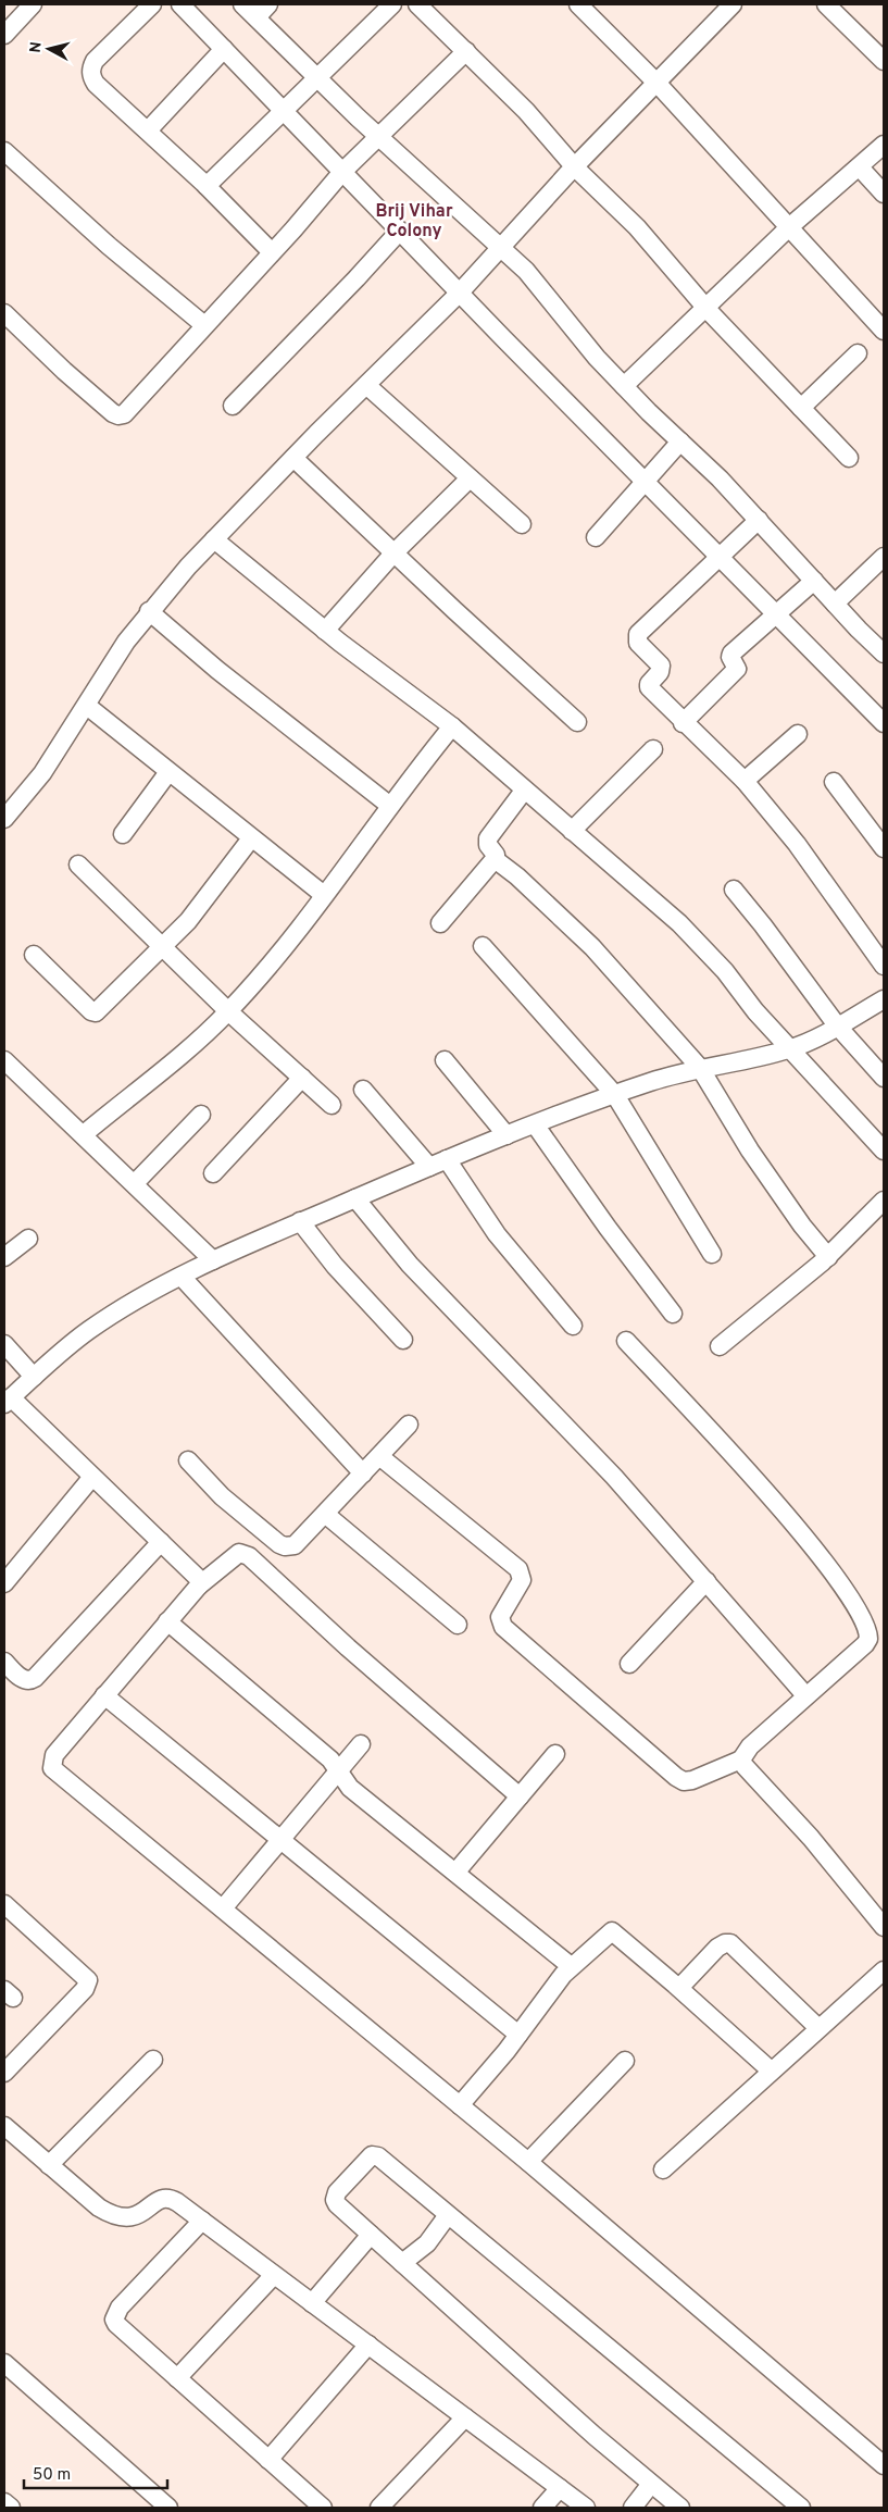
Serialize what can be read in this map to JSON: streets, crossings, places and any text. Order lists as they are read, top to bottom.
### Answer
{
  "districts": ["Brij Vihar Colony"],
  "scale_bar": "50 m",
  "north": "left"
}
